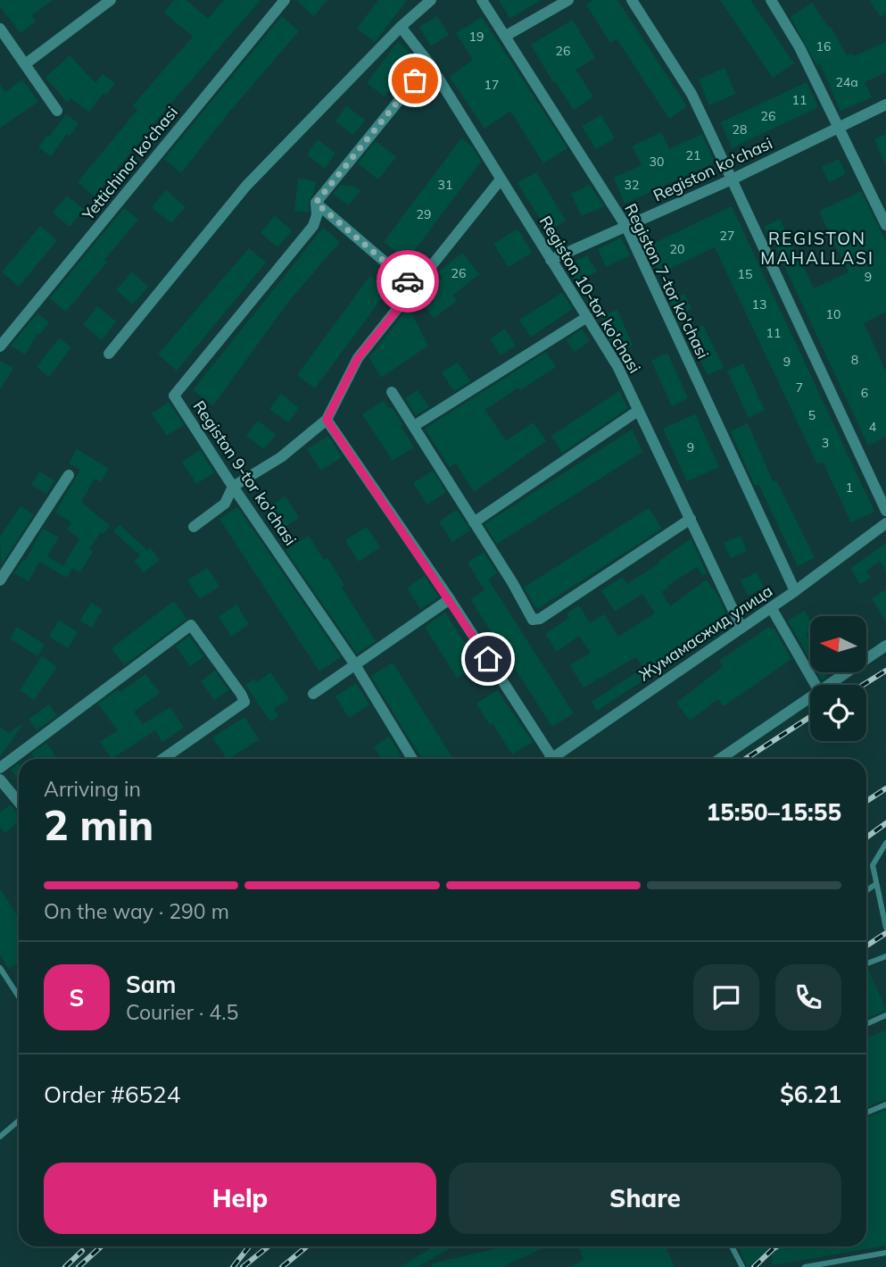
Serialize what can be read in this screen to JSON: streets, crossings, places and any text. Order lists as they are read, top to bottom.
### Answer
{
  "streets": {
    "street": [
      "Yettichinor ko‘chasi",
      "Registon ko'chasi",
      "Registon 7-tor ko'chasi",
      "Registon 10-tor ko'chasi",
      "Registon 9-tor ko'chasi",
      "Жумамасжид улица"
    ]
  },
  "crossings": [
    ["Registon ko'chasi", "Registon 7-tor ko'chasi"],
    ["Registon ko'chasi", "Registon 10-tor ko'chasi"],
    ["Registon 7-tor ko'chasi", "Жумамасжид улица"],
    ["Registon 10-tor ko'chasi", "Registon 9-tor ko'chasi"],
    ["Registon 10-tor ko'chasi", "Жумамасжид улица"]
  ],
  "districts": ["REGISTON MAHALLASI"],
  "house_numbers": [
    "19",
    "16",
    "26",
    "24a",
    "17",
    "11",
    "26",
    "28",
    "21",
    "30",
    "31",
    "32",
    "29",
    "27",
    "20",
    "26",
    "15",
    "9",
    "13",
    "10",
    "11",
    "8",
    "9",
    "7",
    "6",
    "5",
    "4",
    "3",
    "9",
    "1"
  ],
  "north": "left",
  "page": {
    "heading": ["2 min", "Arriving in", "15:50–15:55"],
    "panel": [
      "Sam",
      "Courier · 4.5",
      "Order #6524",
      "$6.21"
    ],
    "bar": "On the way · 290 m",
    "round": "S",
    "buttons": ["Help", "Share"]
  }
}
